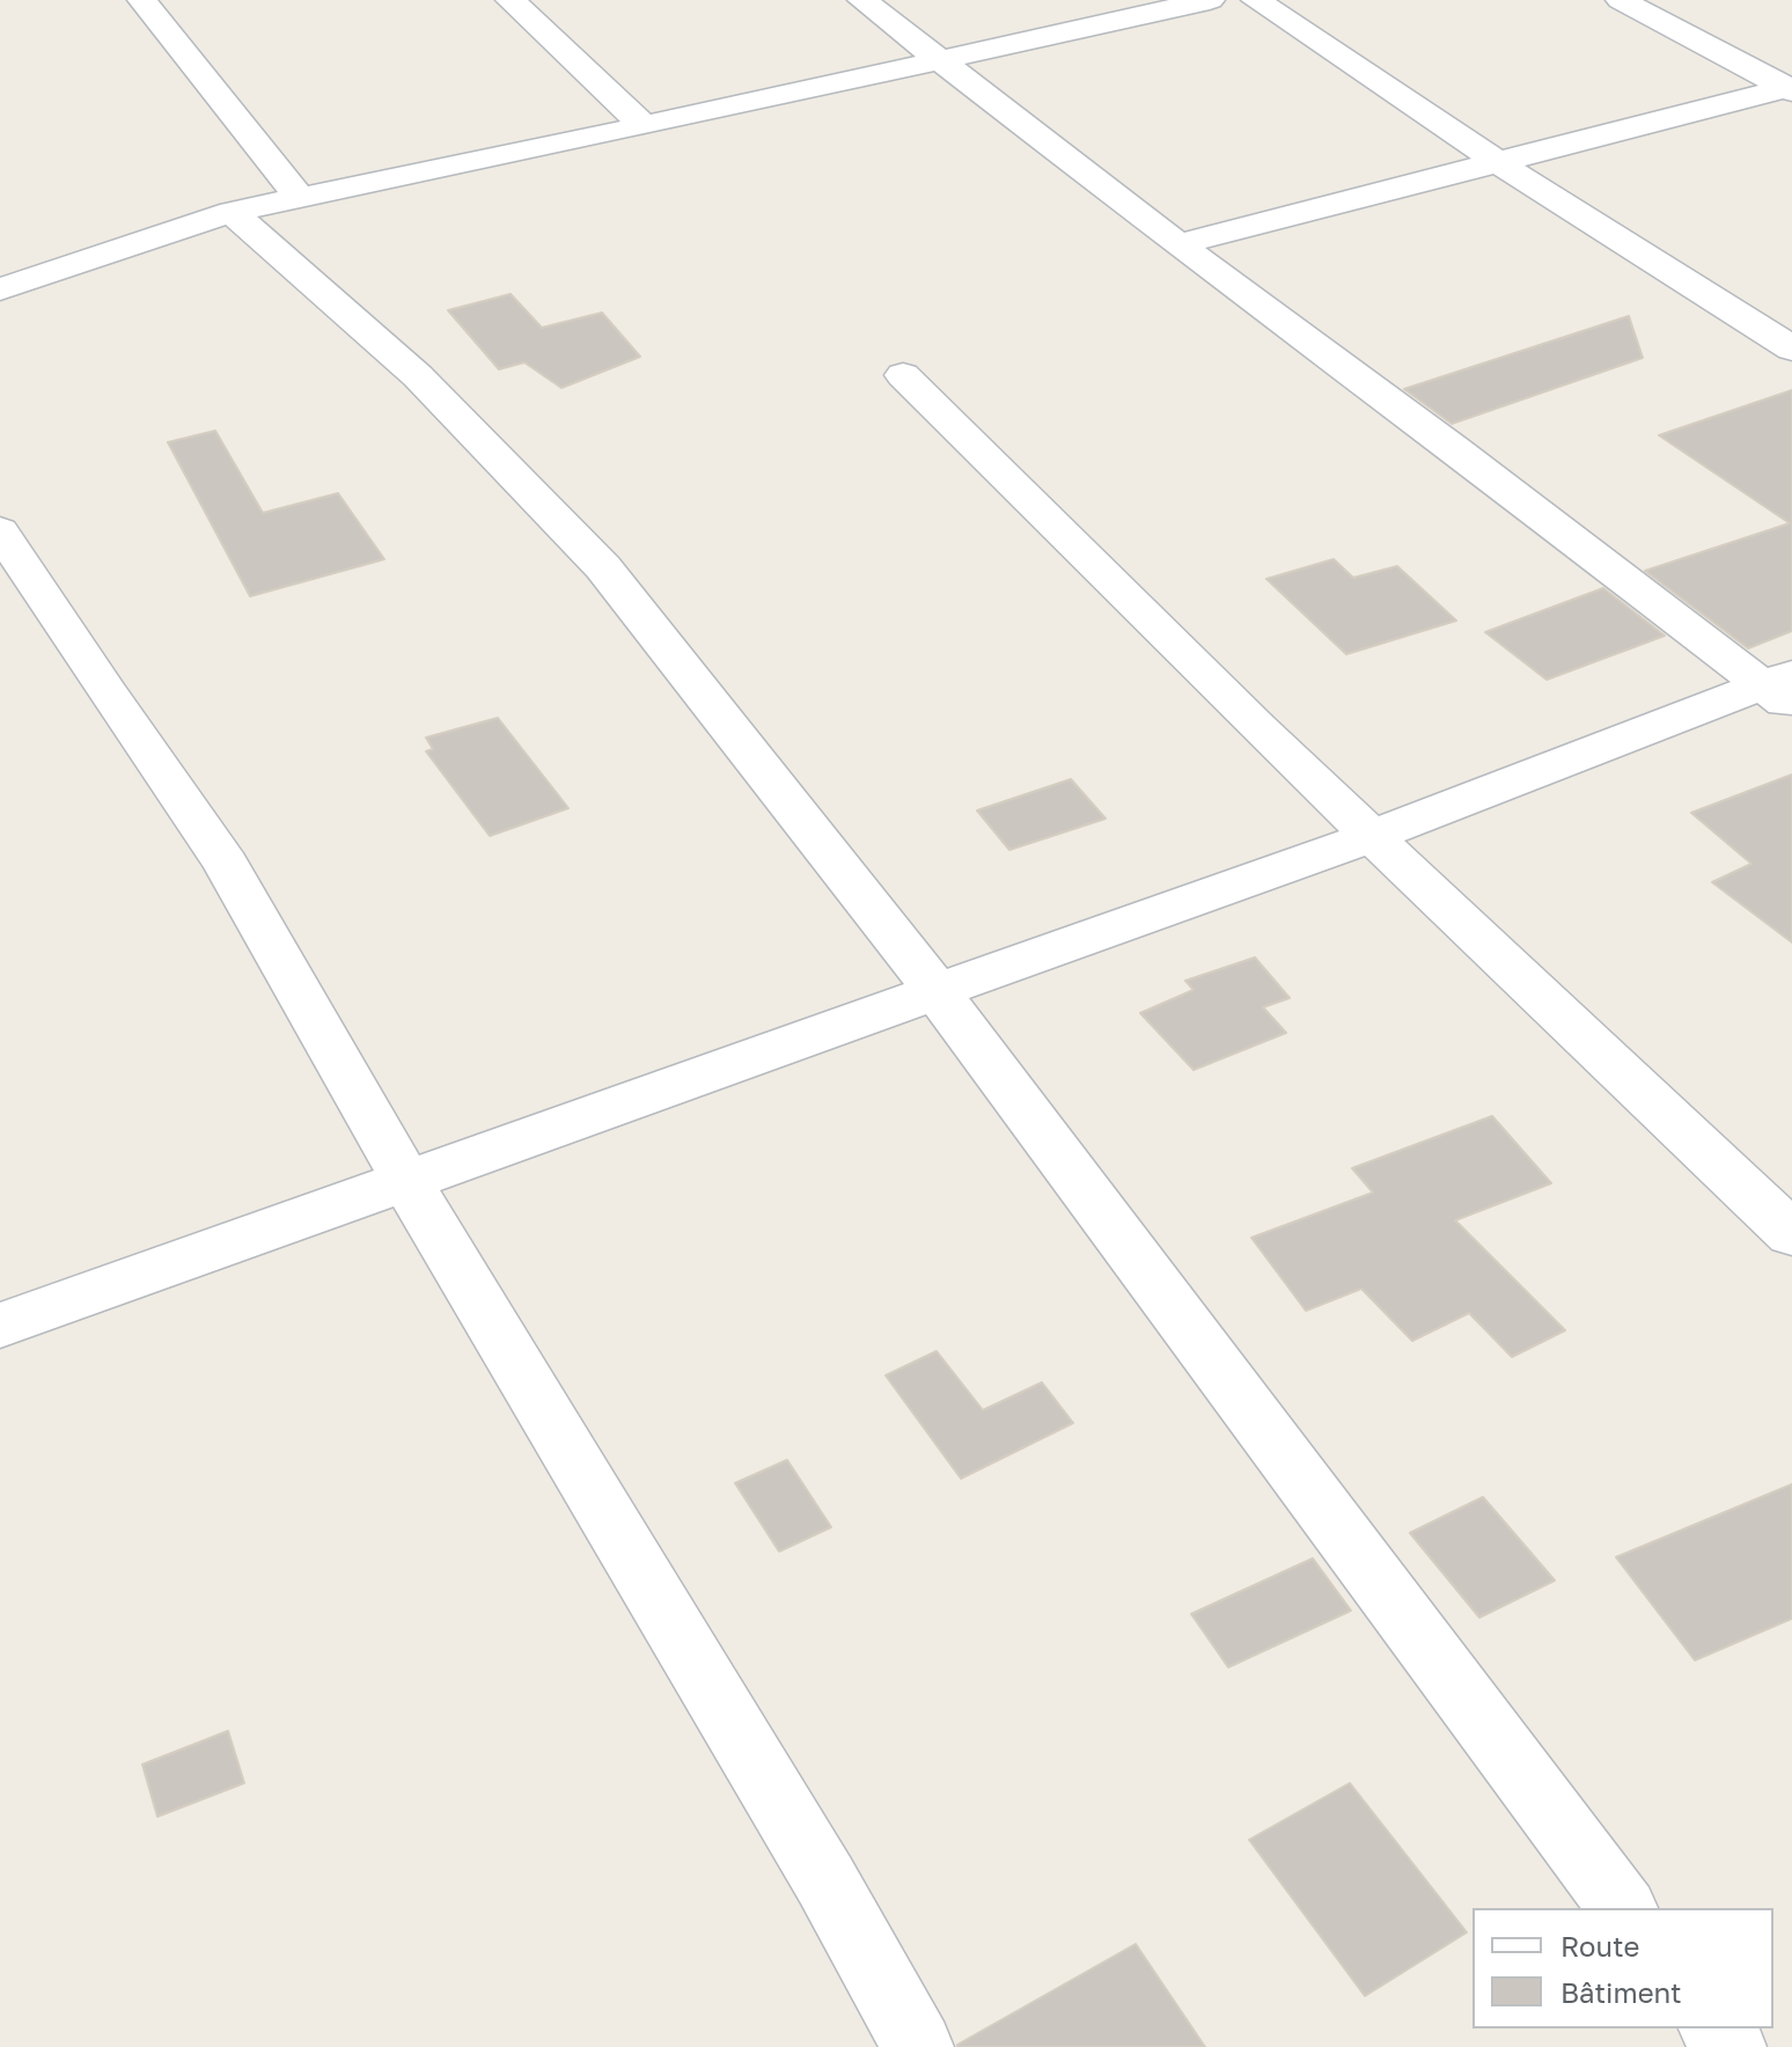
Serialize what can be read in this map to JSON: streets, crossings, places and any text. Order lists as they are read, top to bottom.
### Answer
{
  "legend": ["Route", "Bâtiment"]
}
